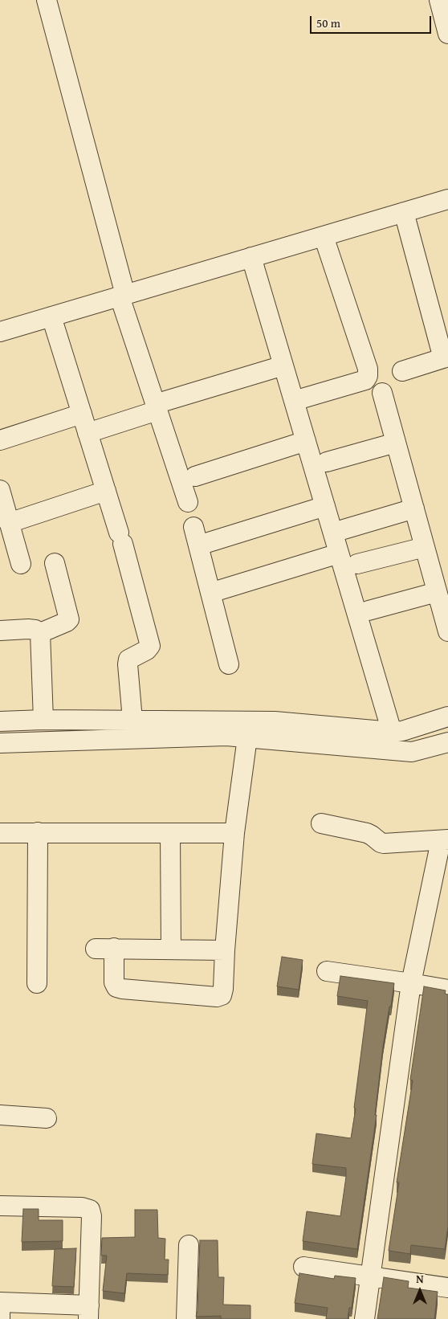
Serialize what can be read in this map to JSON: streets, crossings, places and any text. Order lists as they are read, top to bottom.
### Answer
{
  "scale_bar": "50 m",
  "north": "top"
}
